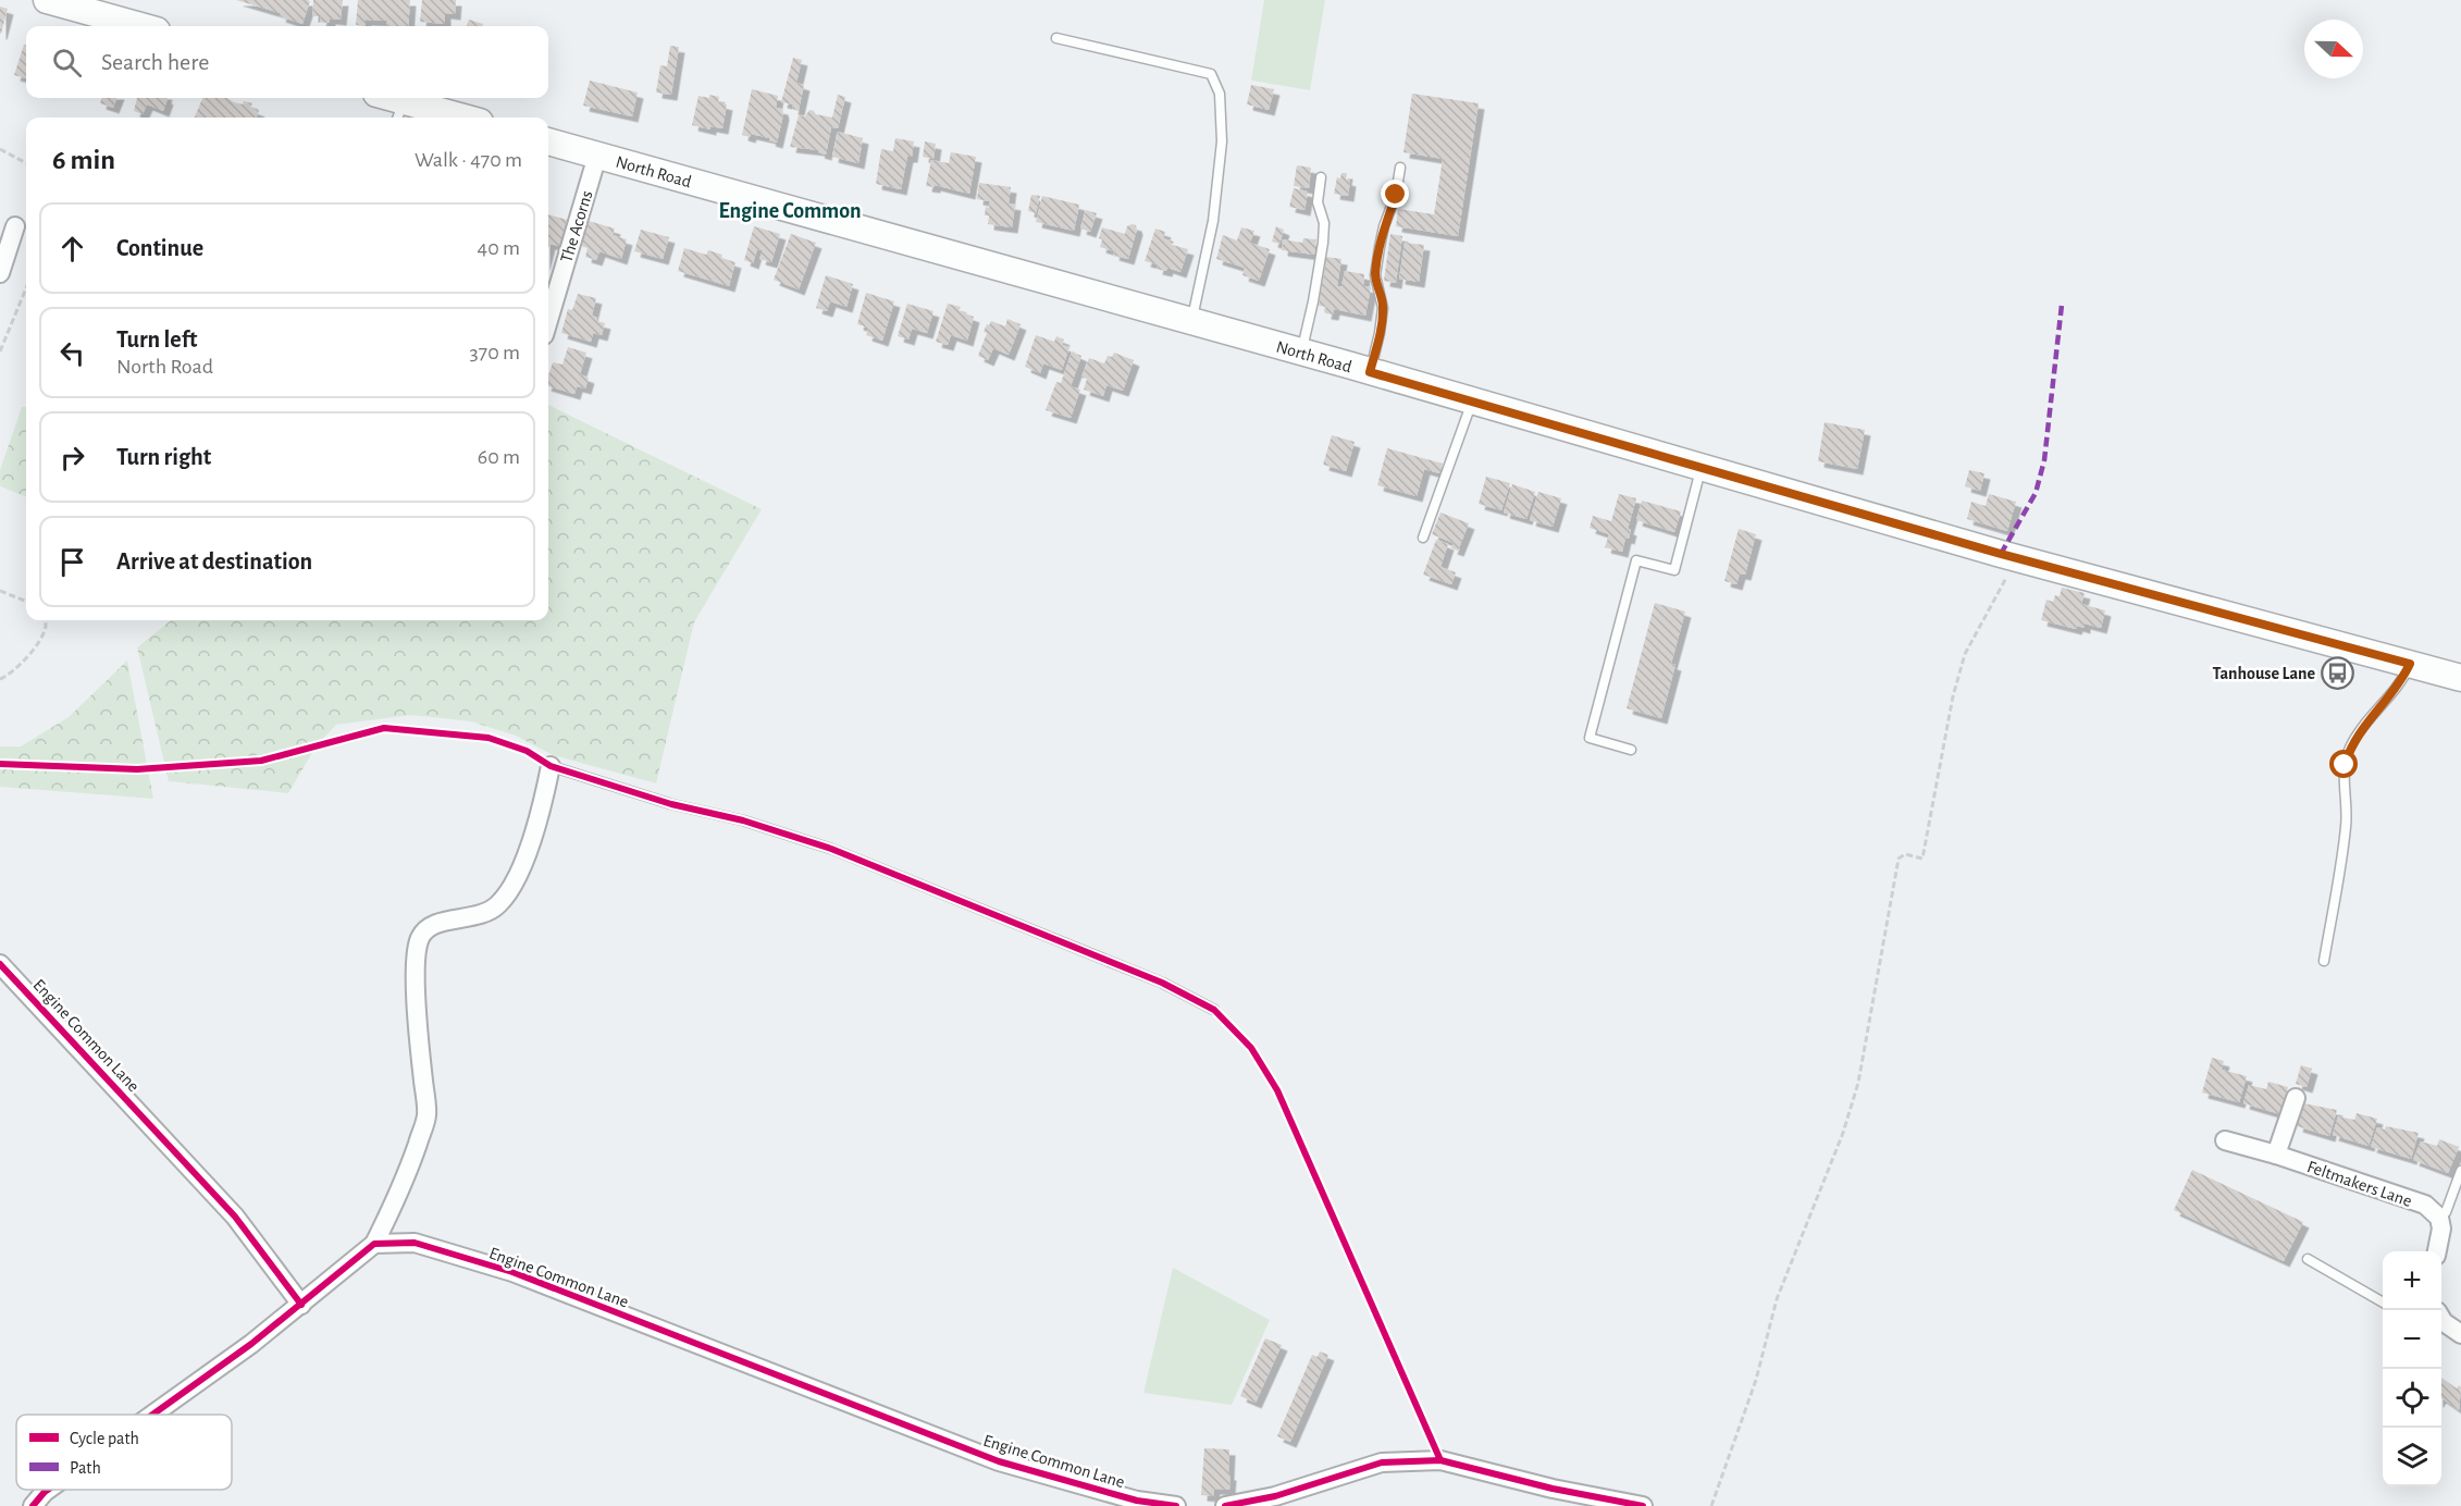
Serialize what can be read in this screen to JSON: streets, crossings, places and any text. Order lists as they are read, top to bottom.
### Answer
{
  "streets": {
    "street": [
      "North Road",
      "The Acorns",
      "Engine Common Lane",
      "Feltmakers Lane"
    ]
  },
  "crossings": [
    ["North Road", "The Acorns"]
  ],
  "districts": ["Engine Common"],
  "places": {
    "bus stop": ["Tanhouse Lane"]
  },
  "legend": ["Cycle path", "Path"],
  "north": "right",
  "page": {
    "search": "Search here",
    "heading": ["6 min", "Walk · 470 m"],
    "list": [
      ["Continue", "40 m"],
      ["Turn left", "North Road", "370 m"],
      ["Turn right", "60 m"],
      "Arrive at destination"
    ],
    "map_buttons": ["+", "−"]
  }
}
